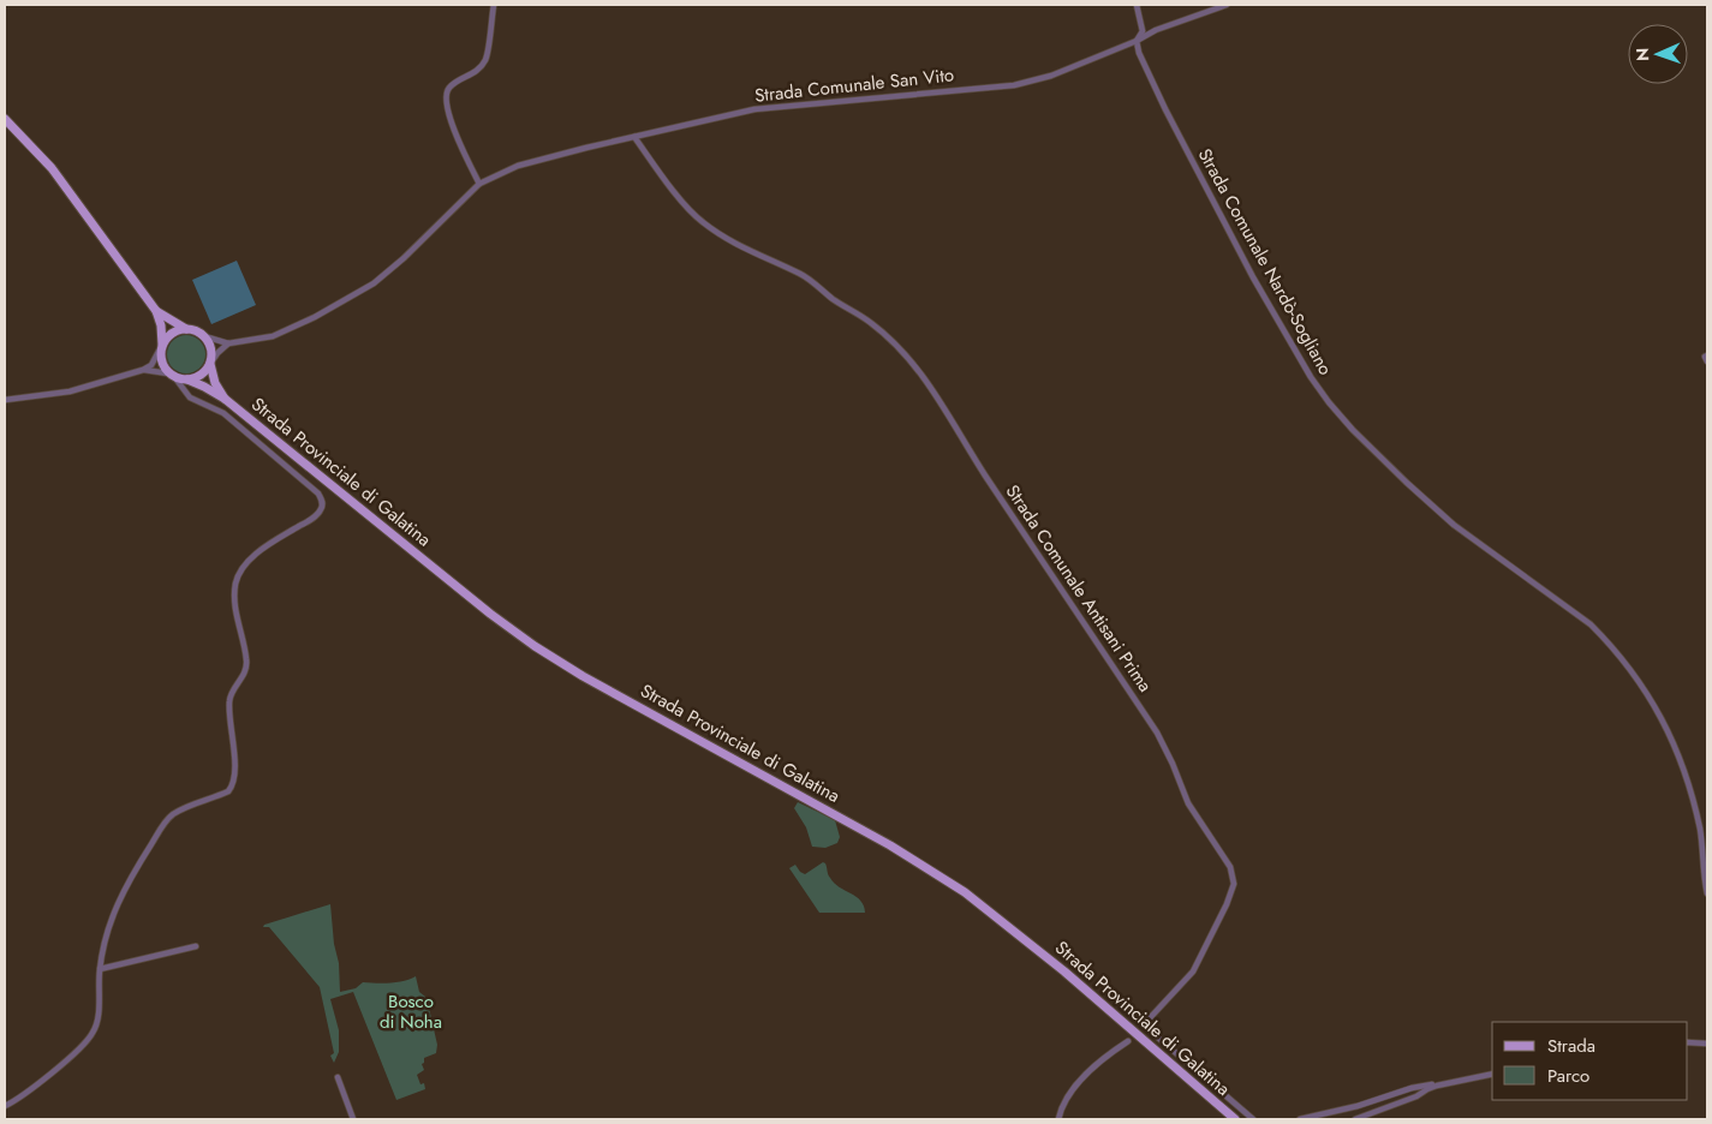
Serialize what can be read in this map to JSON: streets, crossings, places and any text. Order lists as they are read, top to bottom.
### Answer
{
  "streets": {
    "main road": ["Strada Provinciale di Galatina"],
    "street": ["Strada Comunale San Vito", "Strada Comunale Nardò-Sogliano", "Strada Comunale Antisani Prima"]
  },
  "crossings": [
    ["Strada Comunale San Vito", "Strada Comunale Nardò-Sogliano"],
    ["Strada Comunale San Vito", "Strada Comunale Antisani Prima"]
  ],
  "parks": ["Bosco di Noha"],
  "legend": ["Strada", "Parco"],
  "north": "left"
}
